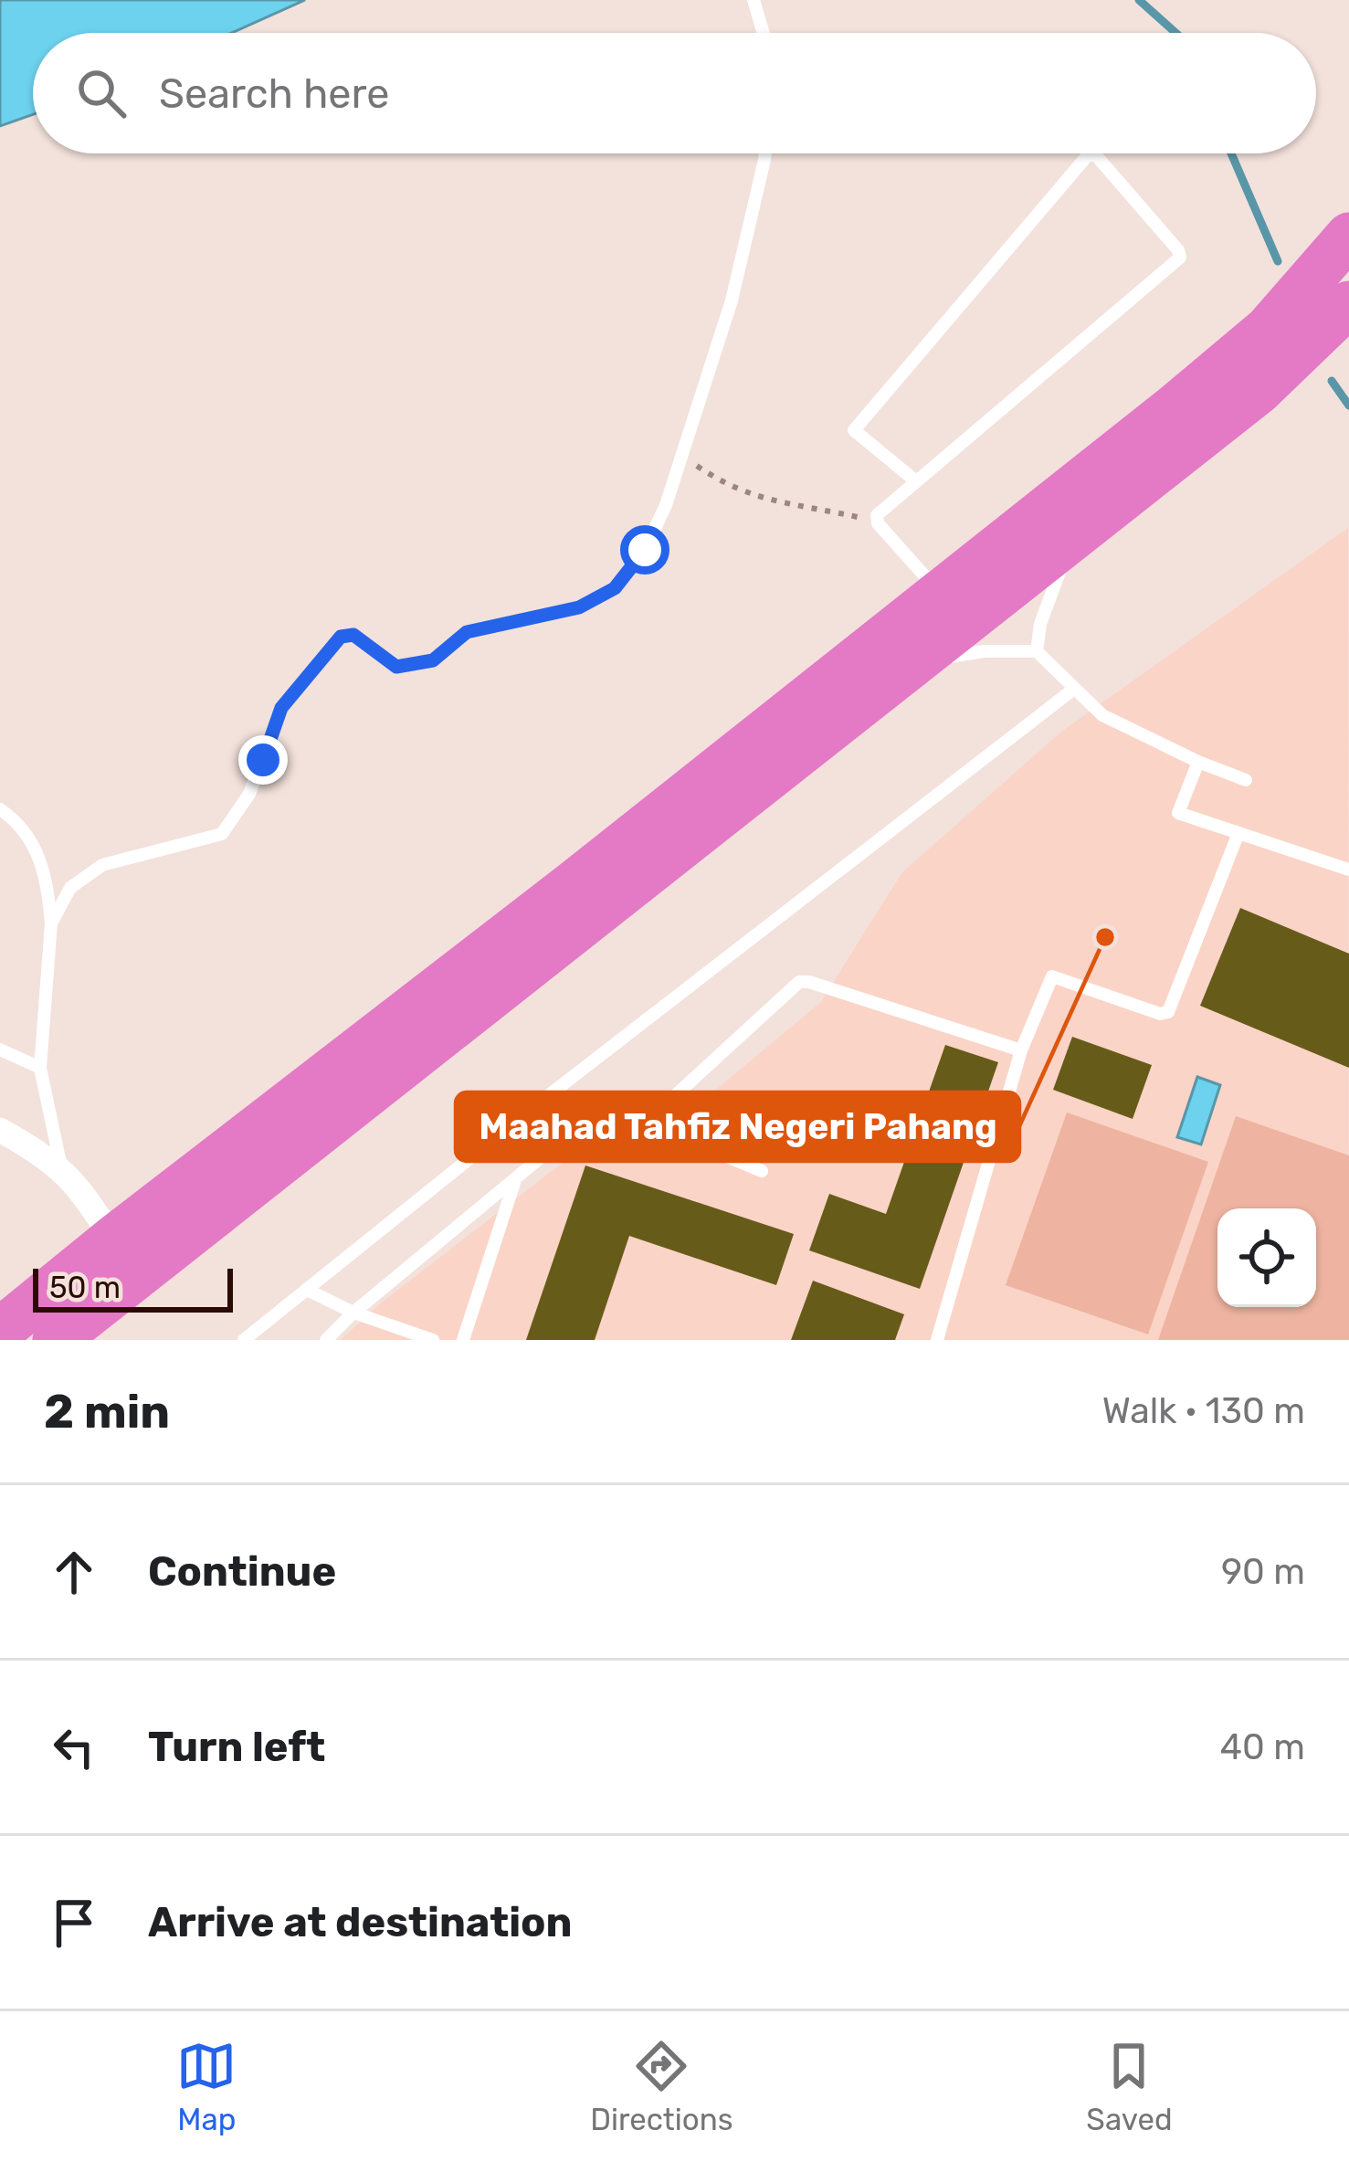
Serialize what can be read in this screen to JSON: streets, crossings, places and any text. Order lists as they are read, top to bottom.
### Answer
{
  "places": ["Maahad Tahfiz Negeri Pahang"],
  "scale_bar": "50 m",
  "page": {
    "search": "Search here",
    "scale": "50 m",
    "heading": ["2 min", "Walk · 130 m"],
    "list": [
      ["Continue", "90 m"],
      ["Turn left", "40 m"],
      "Arrive at destination"
    ],
    "nav": ["Map", "Directions", "Saved"]
  }
}
